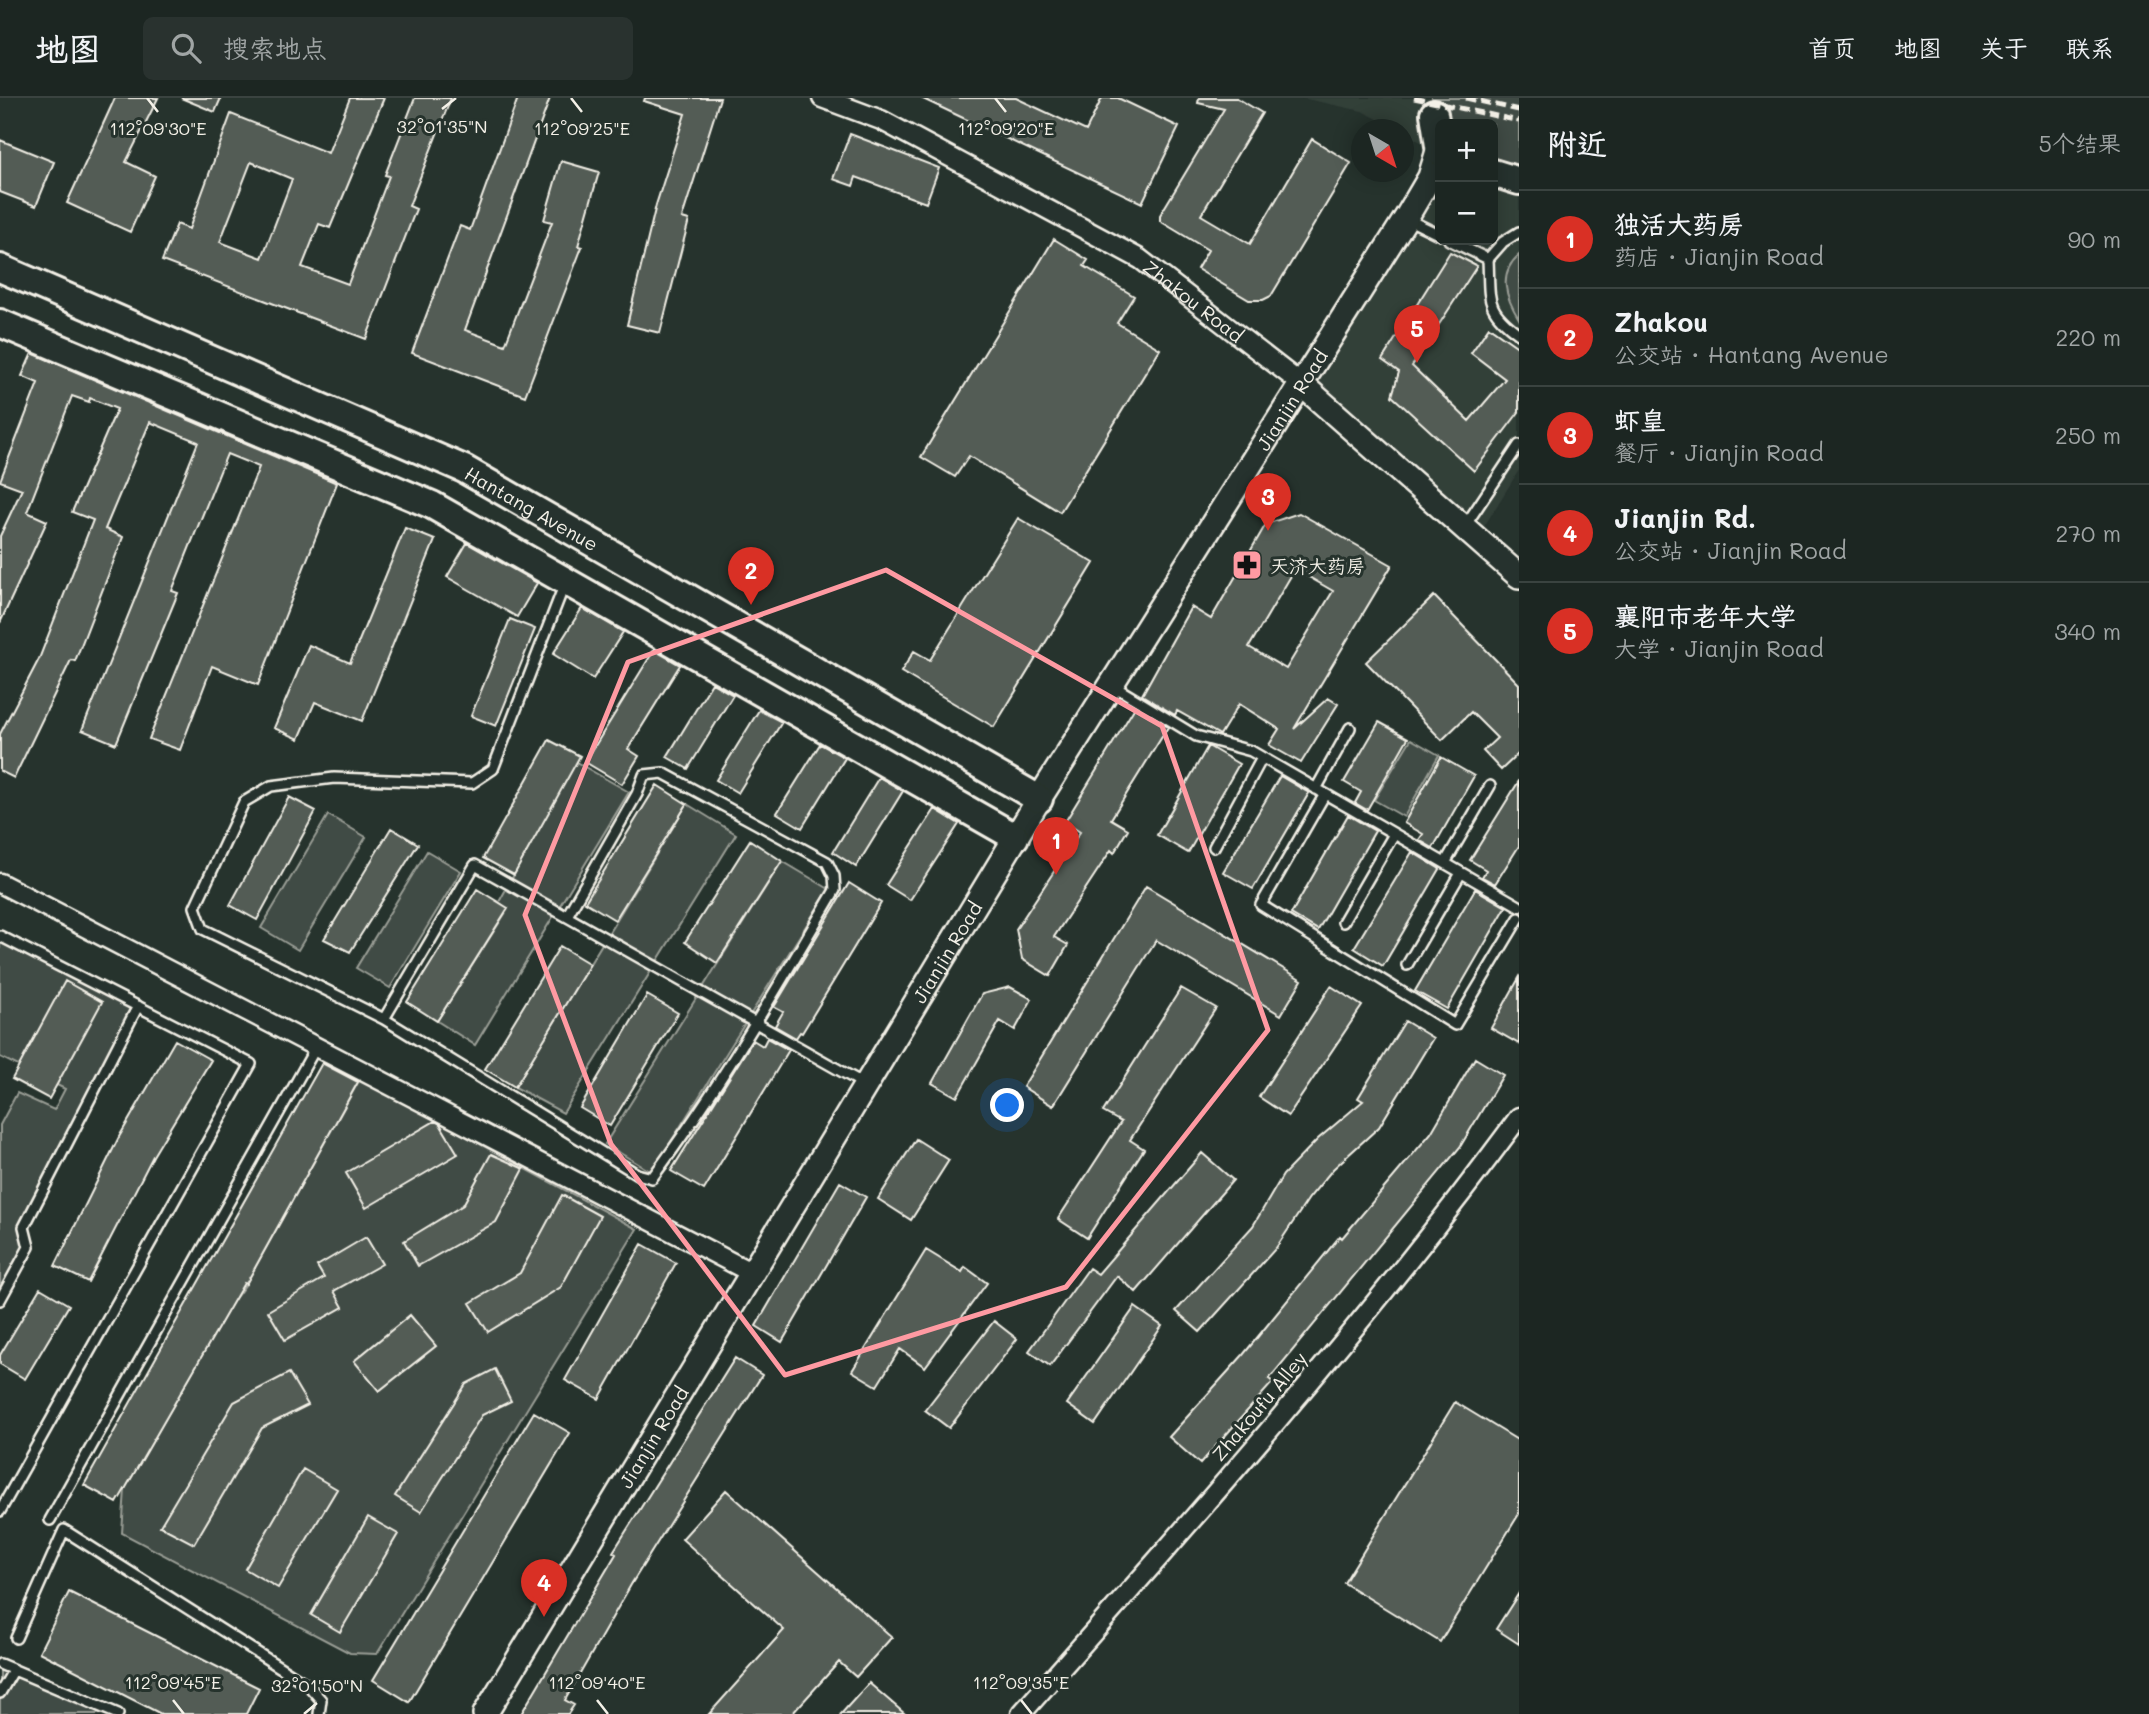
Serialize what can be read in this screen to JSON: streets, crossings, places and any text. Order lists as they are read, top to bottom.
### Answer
{
  "streets": {
    "main road": ["Hantang Avenue"],
    "street": ["Zhakou Road", "Jianjin Road", "Zhakoufu Alley"]
  },
  "crossings": [
    ["Zhakou Road", "Jianjin Road"],
    ["Jianjin Road", "Hantang Avenue"]
  ],
  "places": {
    "pharmacy": ["天济大药房"]
  },
  "north": "bottom right",
  "page": {
    "header": "地图",
    "search": "搜索地点",
    "nav": [
      "首页",
      "地图",
      "关于",
      "联系"
    ],
    "heading": ["附近", "5个结果"],
    "map_buttons": ["+", "−"],
    "list": [
      {
        "mark": "1",
        "name": "独活大药房",
        "note": "药店 · Jianjin Road",
        "value": "90 m"
      },
      {
        "mark": "2",
        "name": "Zhakou",
        "note": "公交站 · Hantang Avenue",
        "value": "220 m"
      },
      {
        "mark": "3",
        "name": "虾皇",
        "note": "餐厅 · Jianjin Road",
        "value": "250 m"
      },
      {
        "mark": "4",
        "name": "Jianjin Rd.",
        "note": "公交站 · Jianjin Road",
        "value": "270 m"
      },
      {
        "mark": "5",
        "name": "襄阳市老年大学",
        "note": "大学 · Jianjin Road",
        "value": "340 m"
      }
    ],
    "pins": [
      "5",
      "3",
      "2",
      "1",
      "4"
    ]
  },
  "coordinates": [
    "32°01'35\"N",
    "112°09'30\"E",
    "112°09'25\"E",
    "112°09'20\"E",
    "112°09'45\"E",
    "112°09'40\"E",
    "112°09'35\"E",
    "32°01'50\"N"
  ]
}
